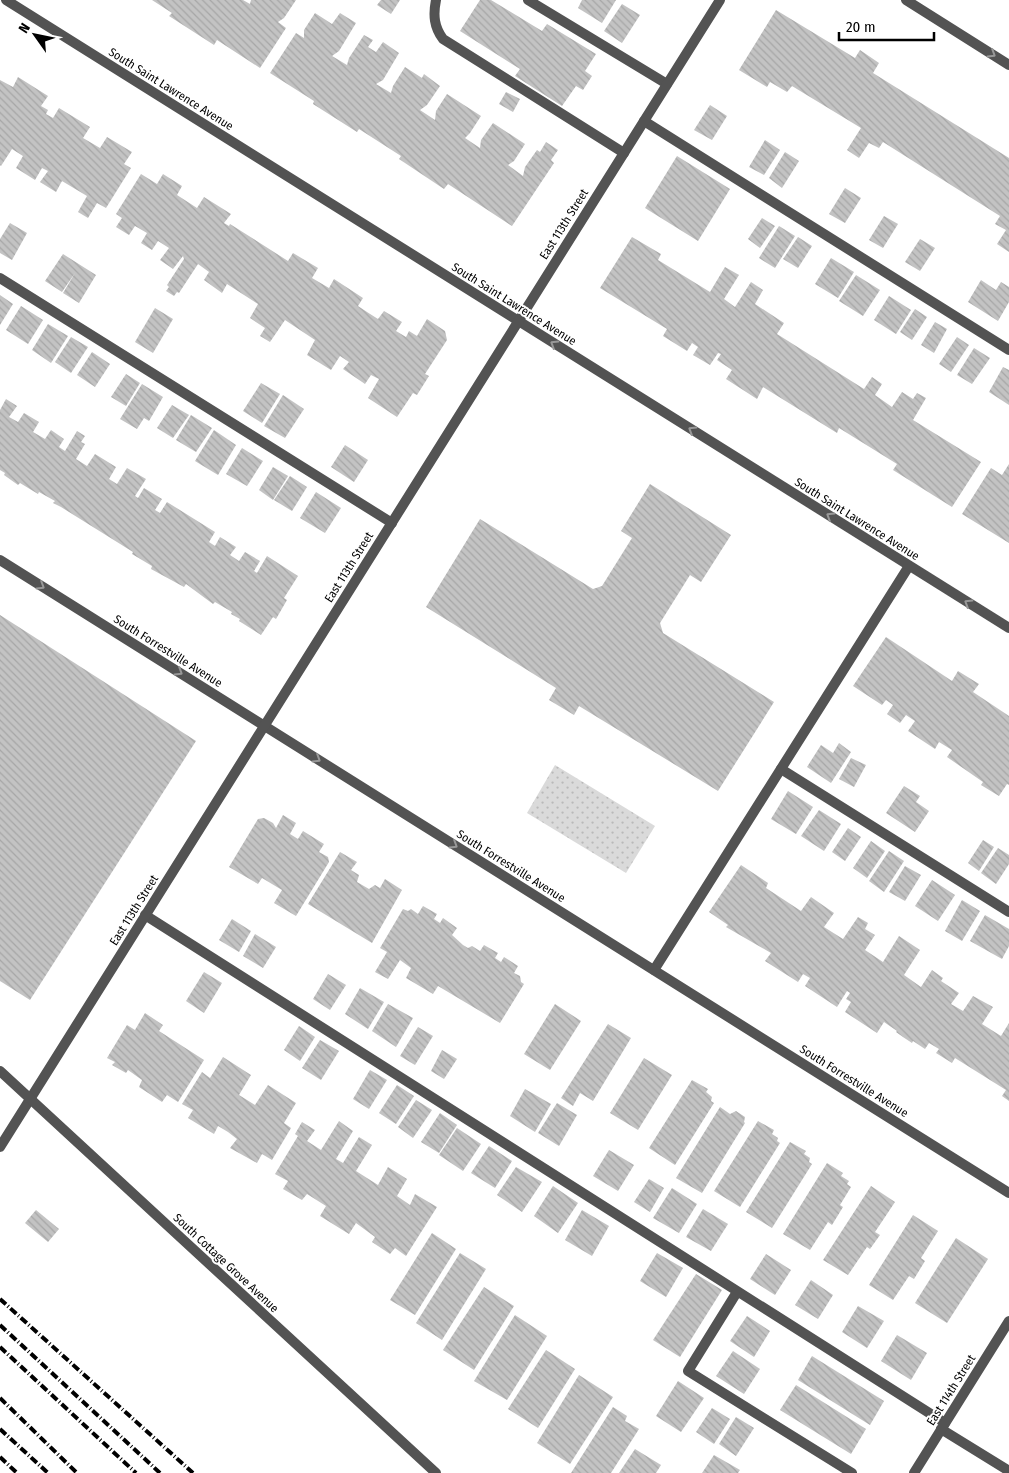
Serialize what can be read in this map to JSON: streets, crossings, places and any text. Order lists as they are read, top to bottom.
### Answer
{
  "streets": {
    "street": [
      "South Saint Lawrence Avenue",
      "East 113th Street",
      "South Forrestville Avenue",
      "South Cottage Grove Avenue",
      "East 114th Street"
    ]
  },
  "crossings": [
    ["South Saint Lawrence Avenue", "East 113th Street"],
    ["East 113th Street", "South Forrestville Avenue"],
    ["East 113th Street", "South Cottage Grove Avenue"]
  ],
  "one_way": ["South Saint Lawrence Avenue", "South Forrestville Avenue"],
  "scale_bar": "20 m",
  "north": "top left"
}
